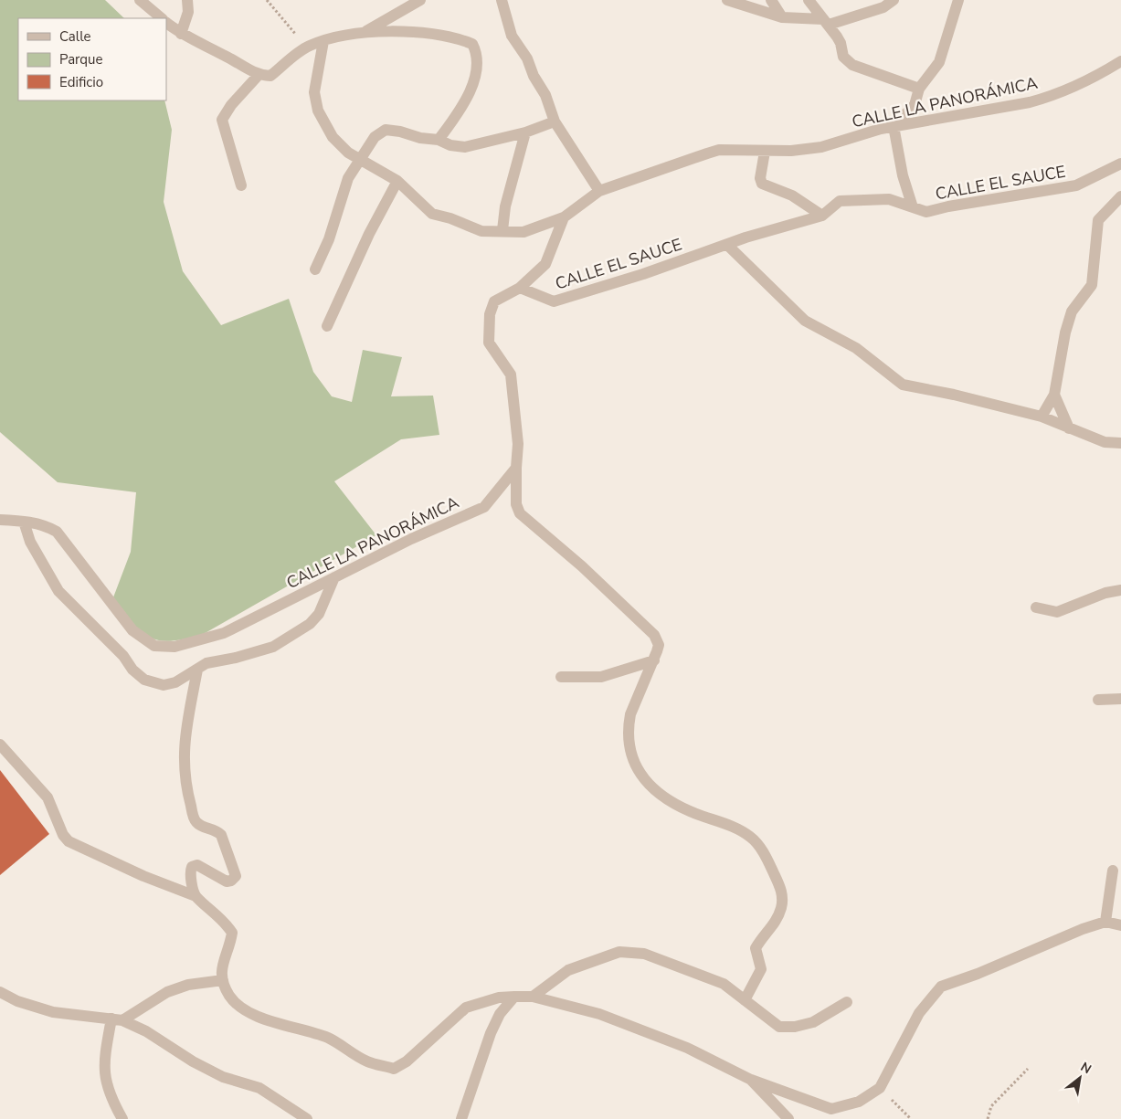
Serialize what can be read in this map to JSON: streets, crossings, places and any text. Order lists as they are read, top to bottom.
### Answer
{
  "streets": {
    "street": ["CALLE LA PANORÁMICA", "CALLE EL SAUCE"]
  },
  "legend": ["Calle", "Parque", "Edificio"],
  "north": "top right"
}
